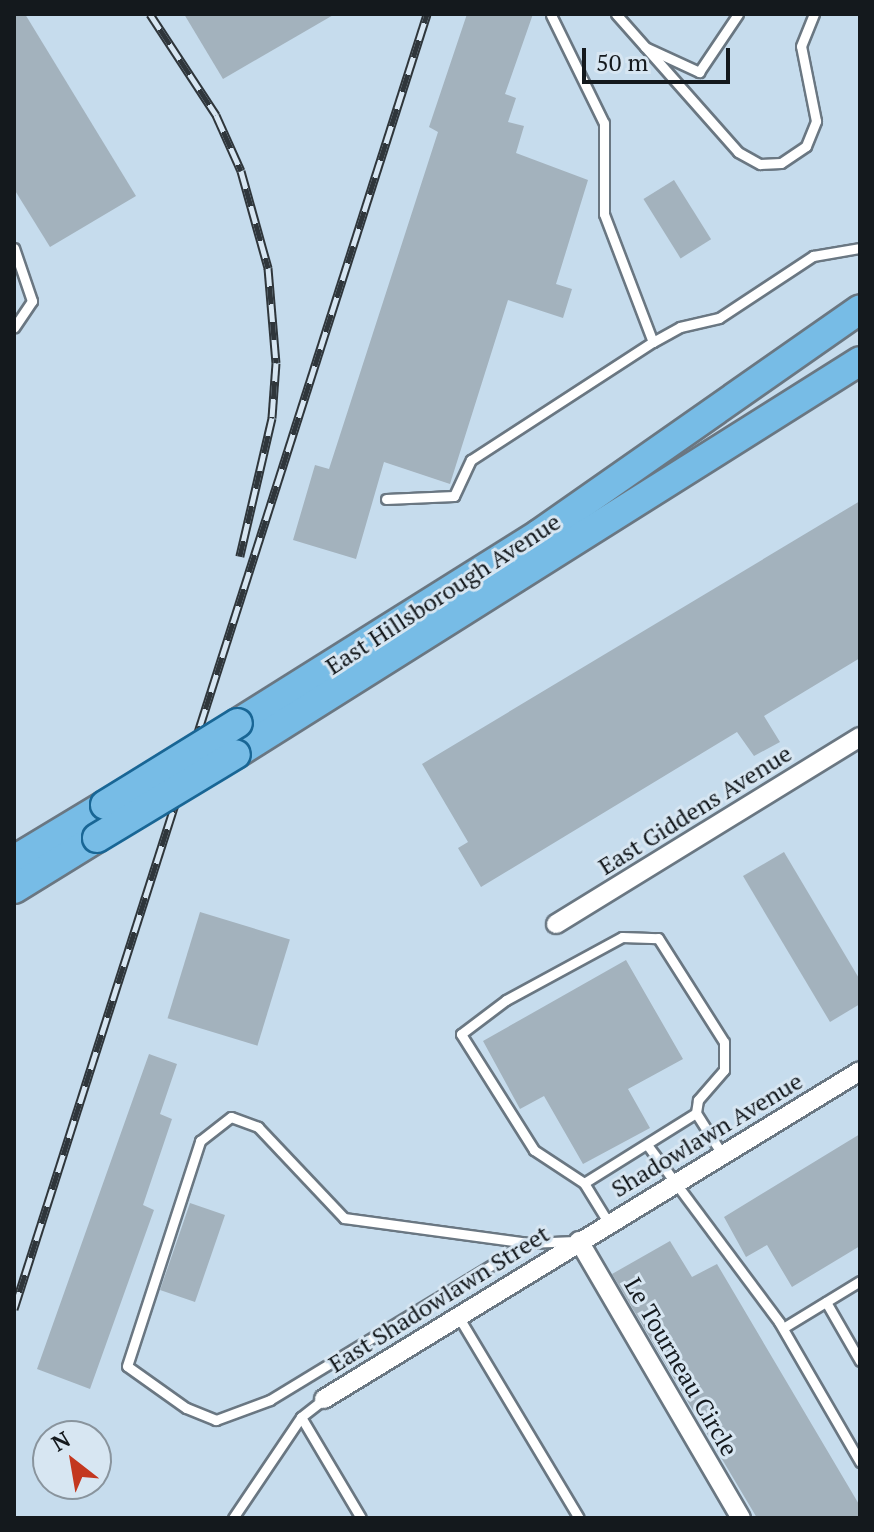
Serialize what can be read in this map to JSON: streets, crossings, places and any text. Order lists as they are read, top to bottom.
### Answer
{
  "streets": {
    "main road": ["East Hillsborough Avenue"],
    "street": [
      "East Giddens Avenue",
      "Shadowlawn Avenue",
      "East Shadowlawn Street",
      "Le Tourneau Circle"
    ]
  },
  "crossings": [
    ["Shadowlawn Avenue", "East Shadowlawn Street"],
    ["Shadowlawn Avenue", "Le Tourneau Circle"],
    ["East Shadowlawn Street", "Le Tourneau Circle"]
  ],
  "scale_bar": "50 m",
  "north": "top left"
}
